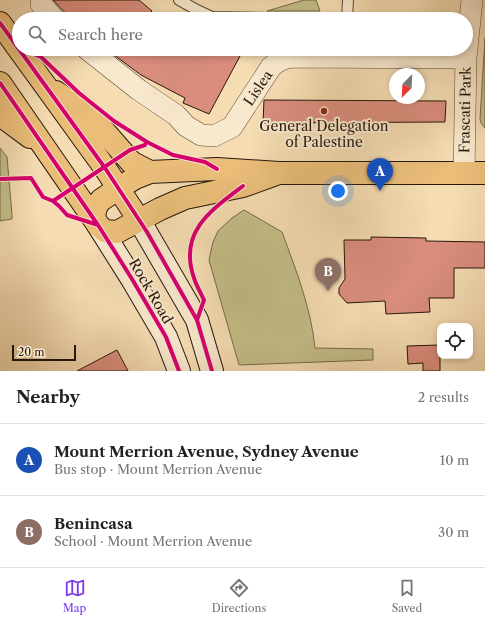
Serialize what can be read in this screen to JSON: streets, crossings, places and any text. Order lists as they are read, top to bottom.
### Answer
{
  "streets": {
    "main road": ["Rock Road"],
    "street": ["Lislea", "Frascati Park"]
  },
  "crossings": [
    ["Lislea", "Frascati Park"]
  ],
  "places": ["General Delegation of Palestine"],
  "scale_bar": "20 m",
  "north": "bottom left",
  "page": {
    "search": "Search here",
    "pins": ["A", "B"],
    "scale": "20 m",
    "heading": ["Nearby", "2 results"],
    "list": [
      {
        "mark": "A",
        "name": "Mount Merrion Avenue, Sydney Avenue",
        "note": "Bus stop · Mount Merrion Avenue",
        "value": "10 m"
      },
      {
        "mark": "B",
        "name": "Benincasa",
        "note": "School · Mount Merrion Avenue",
        "value": "30 m"
      }
    ],
    "nav": ["Map", "Directions", "Saved"]
  }
}
